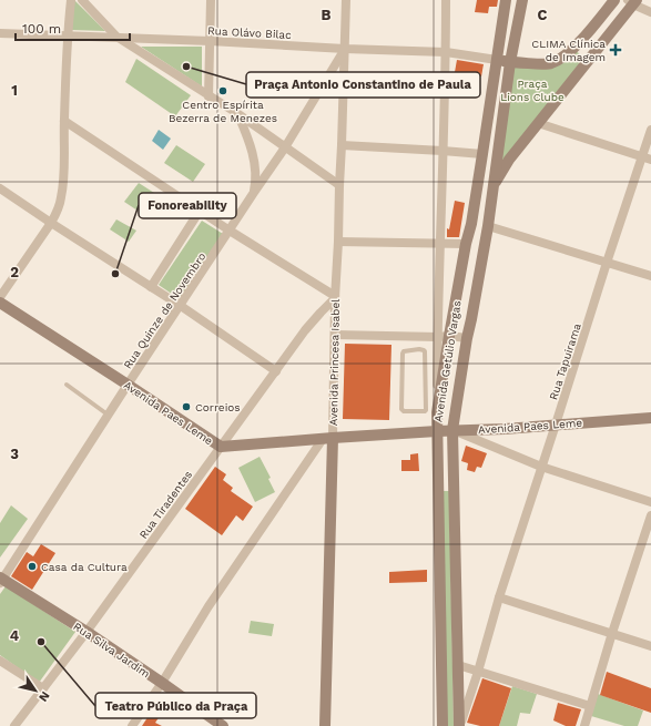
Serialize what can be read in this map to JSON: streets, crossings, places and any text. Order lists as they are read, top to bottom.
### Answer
{
  "streets": {
    "main road": [
      "Avenida Getúlio Vargas",
      "Avenida Princesa Isabel",
      "Avenida Paes Leme",
      "Rua Silva Jardim"
    ],
    "street": [
      "Rua Olávo Bilac",
      "Rua Quinze de Novembro",
      "Rua Tapuirama",
      "Rua Tiradentes"
    ]
  },
  "crossings": [
    ["Rua Olávo Bilac", "Rua Quinze de Novembro"],
    ["Rua Olávo Bilac", "Avenida Getúlio Vargas"],
    ["Rua Olávo Bilac", "Avenida Princesa Isabel"],
    ["Rua Quinze de Novembro", "Avenida Princesa Isabel"],
    ["Rua Quinze de Novembro", "Avenida Paes Leme"],
    ["Rua Quinze de Novembro", "Rua Silva Jardim"],
    ["Avenida Getúlio Vargas", "Rua Tapuirama"],
    ["Avenida Getúlio Vargas", "Avenida Paes Leme"],
    ["Rua Tapuirama", "Avenida Paes Leme"],
    ["Avenida Princesa Isabel", "Avenida Paes Leme"],
    ["Avenida Princesa Isabel", "Rua Tiradentes"],
    ["Avenida Paes Leme", "Rua Tiradentes"],
    ["Rua Tiradentes", "Rua Silva Jardim"]
  ],
  "parks": ["Praça Lions Clube"],
  "places": {
    "health": ["CLIMA Clínica de Imagem"],
    "other": [
      "Praça Antonio Constantino de Paula",
      "Centro Espírita Bezerra de Menezes",
      "Fonoreability",
      "Correios",
      "Casa da Cultura",
      "Teatro Público da Praça"
    ]
  },
  "scale_bar": "100 m",
  "north": "bottom right",
  "grid": {
    "columns": ["B", "C"],
    "rows": [
      "1",
      "2",
      "3",
      "4"
    ]
  }
}
